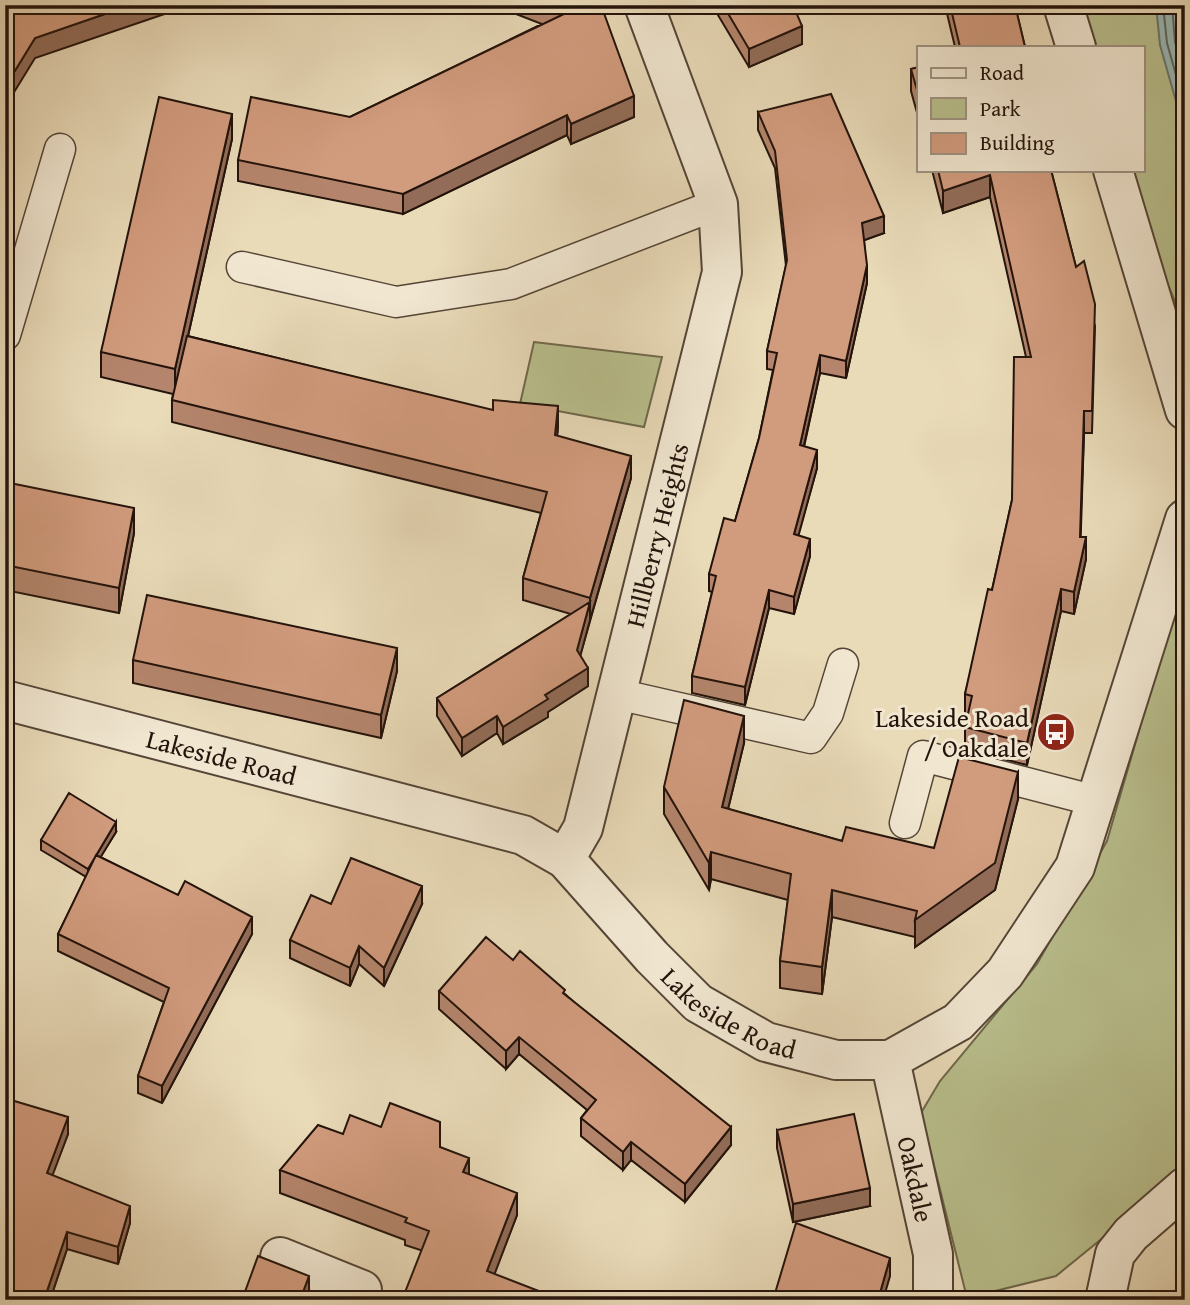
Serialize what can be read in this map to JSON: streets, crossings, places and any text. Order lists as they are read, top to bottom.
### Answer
{
  "streets": {
    "street": ["Hillberry Heights", "Lakeside Road", "Oakdale"]
  },
  "crossings": [
    ["Hillberry Heights", "Lakeside Road"],
    ["Lakeside Road", "Oakdale"]
  ],
  "places": {
    "bus stop": ["Lakeside Road / Oakdale"]
  },
  "legend": ["Road", "Park", "Building"]
}
